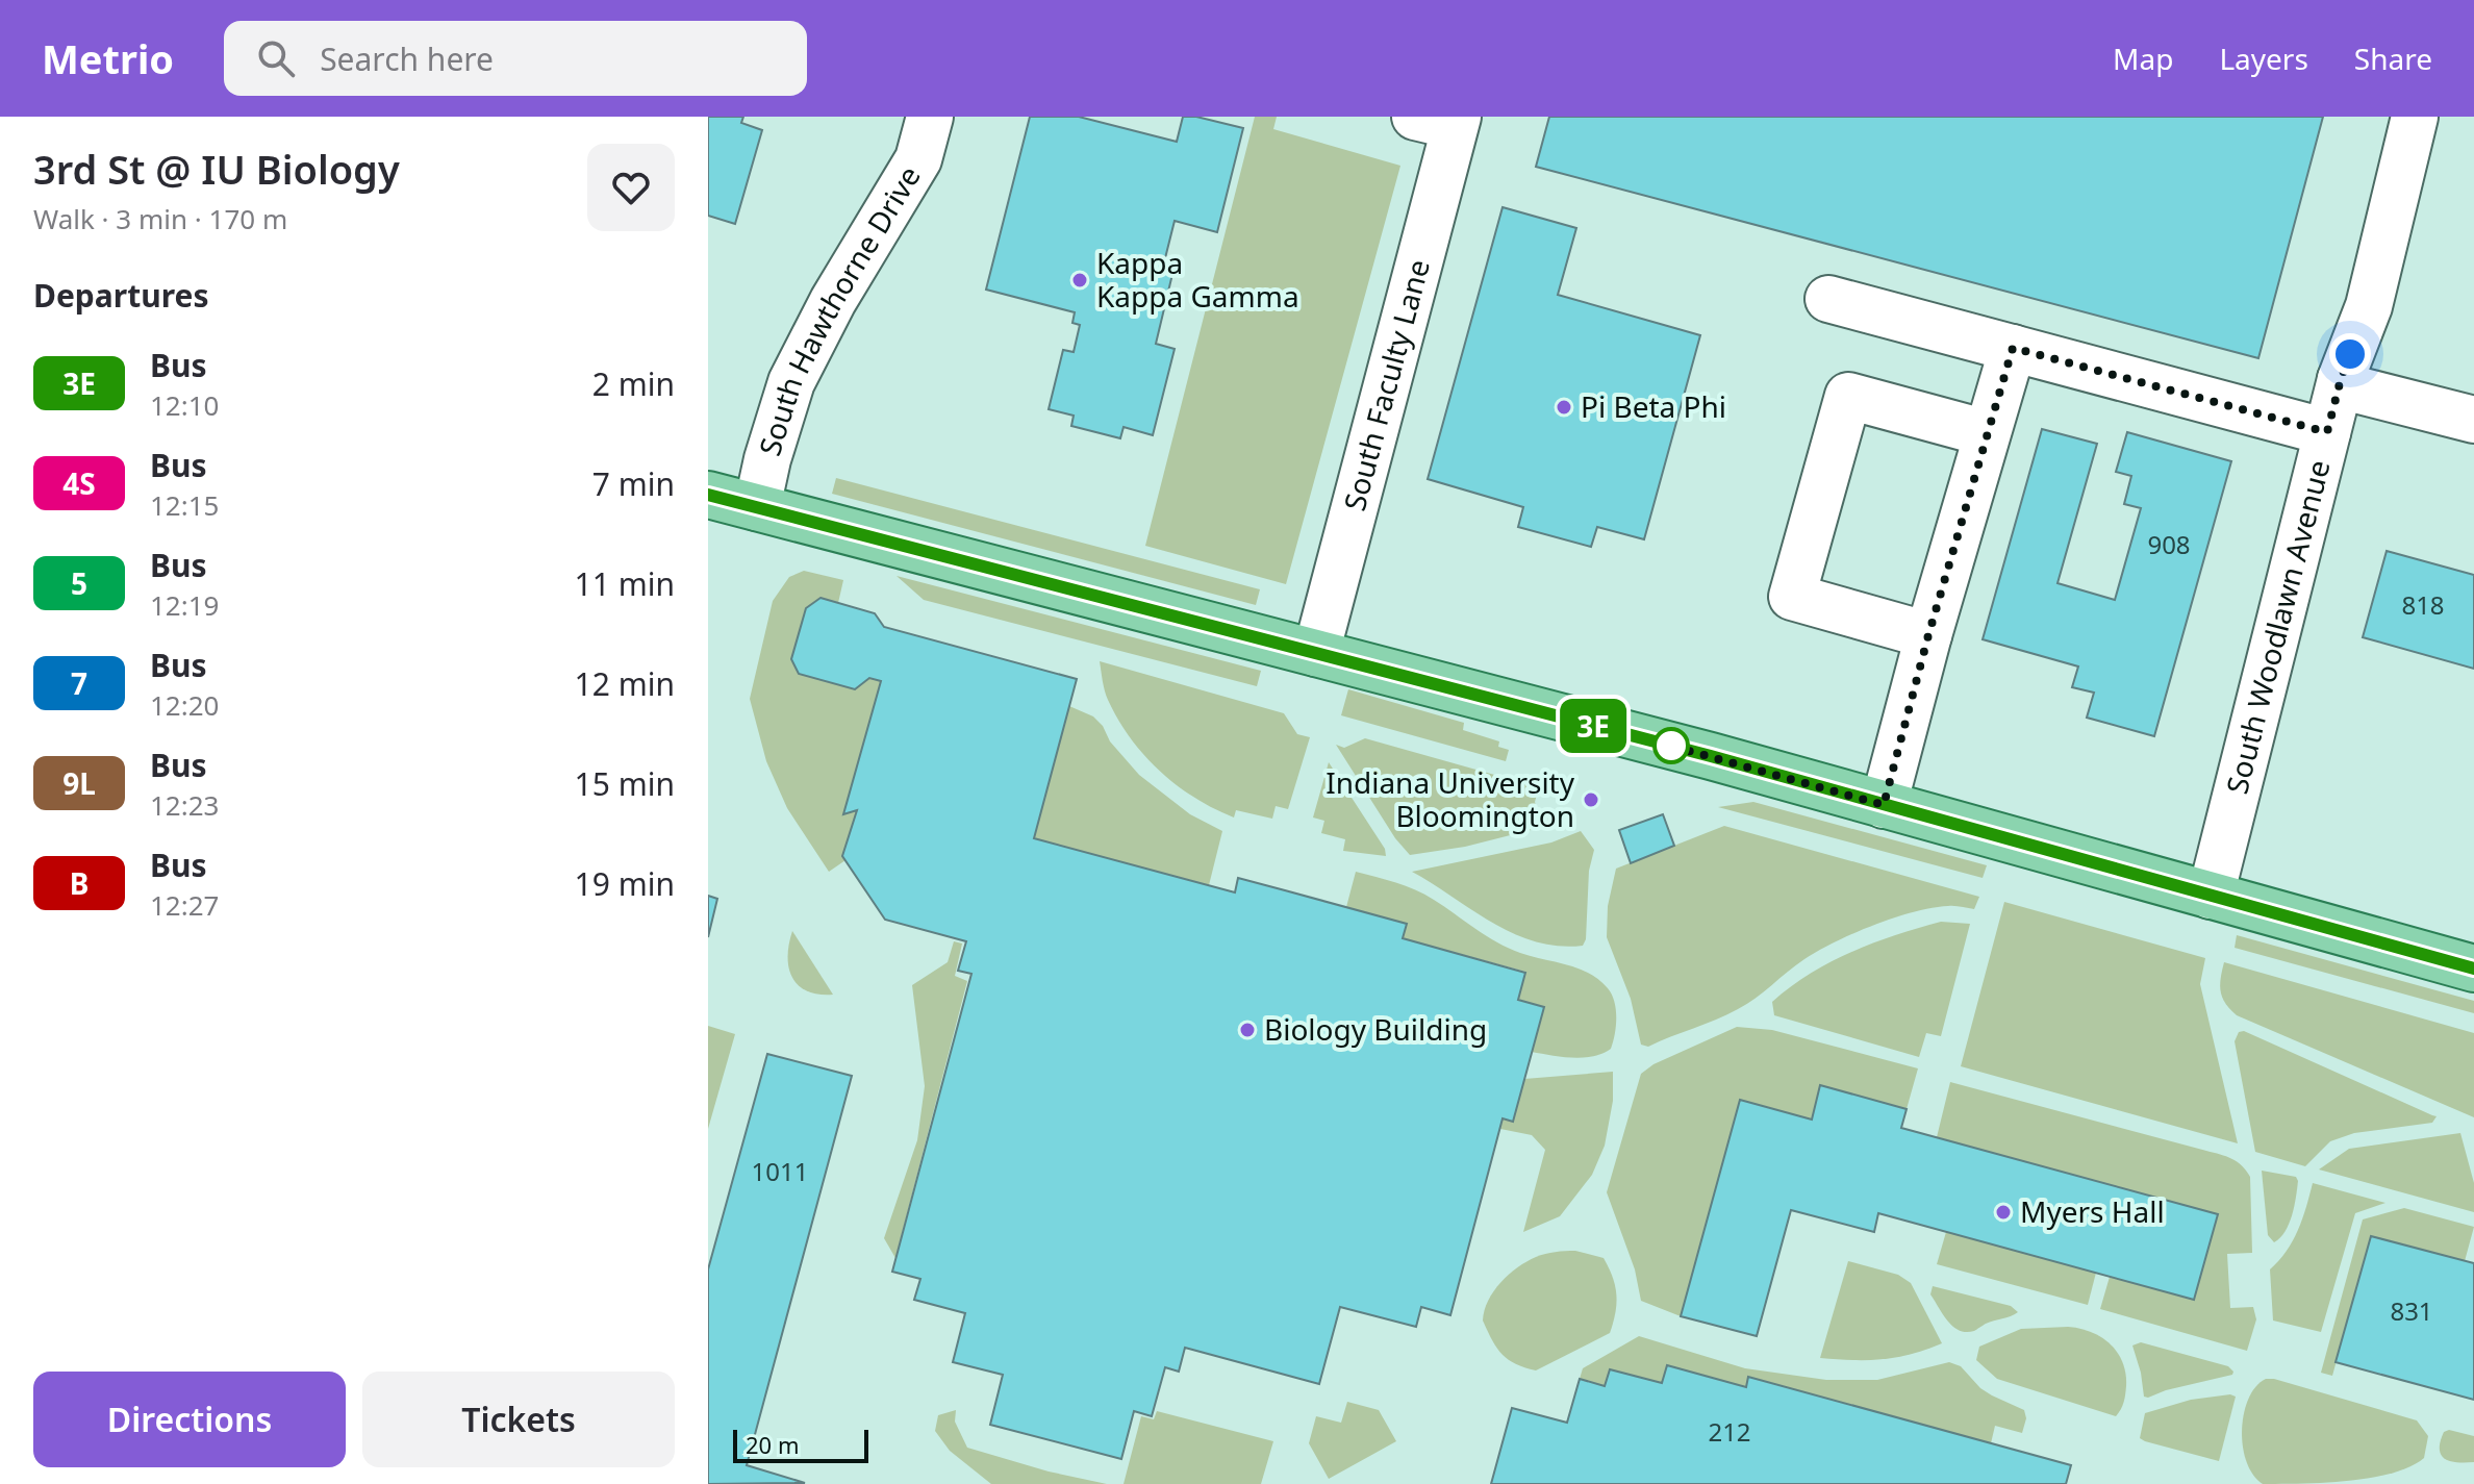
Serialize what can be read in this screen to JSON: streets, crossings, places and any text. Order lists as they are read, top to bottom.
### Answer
{
  "streets": {
    "street": ["South Hawthorne Drive", "South Faculty Lane", "South Woodlawn Avenue"]
  },
  "places": [
    "Kappa Kappa Gamma",
    "Pi Beta Phi",
    "Indiana University Bloomington",
    "Biology Building",
    "Myers Hall"
  ],
  "lines": ["bus line 3E"],
  "house_numbers": [
    "908",
    "818",
    "1011",
    "831",
    "212"
  ],
  "scale_bar": "20 m",
  "page": {
    "header": "Metrio",
    "search": "Search here",
    "nav": ["Map", "Layers", "Share"],
    "heading": [
      ["3rd St @ IU Biology", "Walk · 3 min · 170 m"],
      "Departures"
    ],
    "on_map": "3E",
    "list": [
      {
        "mark": "3E",
        "name": "Bus",
        "note": "12:10",
        "value": "2 min"
      },
      {
        "mark": "4S",
        "name": "Bus",
        "note": "12:15",
        "value": "7 min"
      },
      {
        "mark": "5",
        "name": "Bus",
        "note": "12:19",
        "value": "11 min"
      },
      {
        "mark": "7",
        "name": "Bus",
        "note": "12:20",
        "value": "12 min"
      },
      {
        "mark": "9L",
        "name": "Bus",
        "note": "12:23",
        "value": "15 min"
      },
      {
        "mark": "B",
        "name": "Bus",
        "note": "12:27",
        "value": "19 min"
      }
    ],
    "buttons": ["Directions", "Tickets"],
    "scale": "20 m"
  }
}
